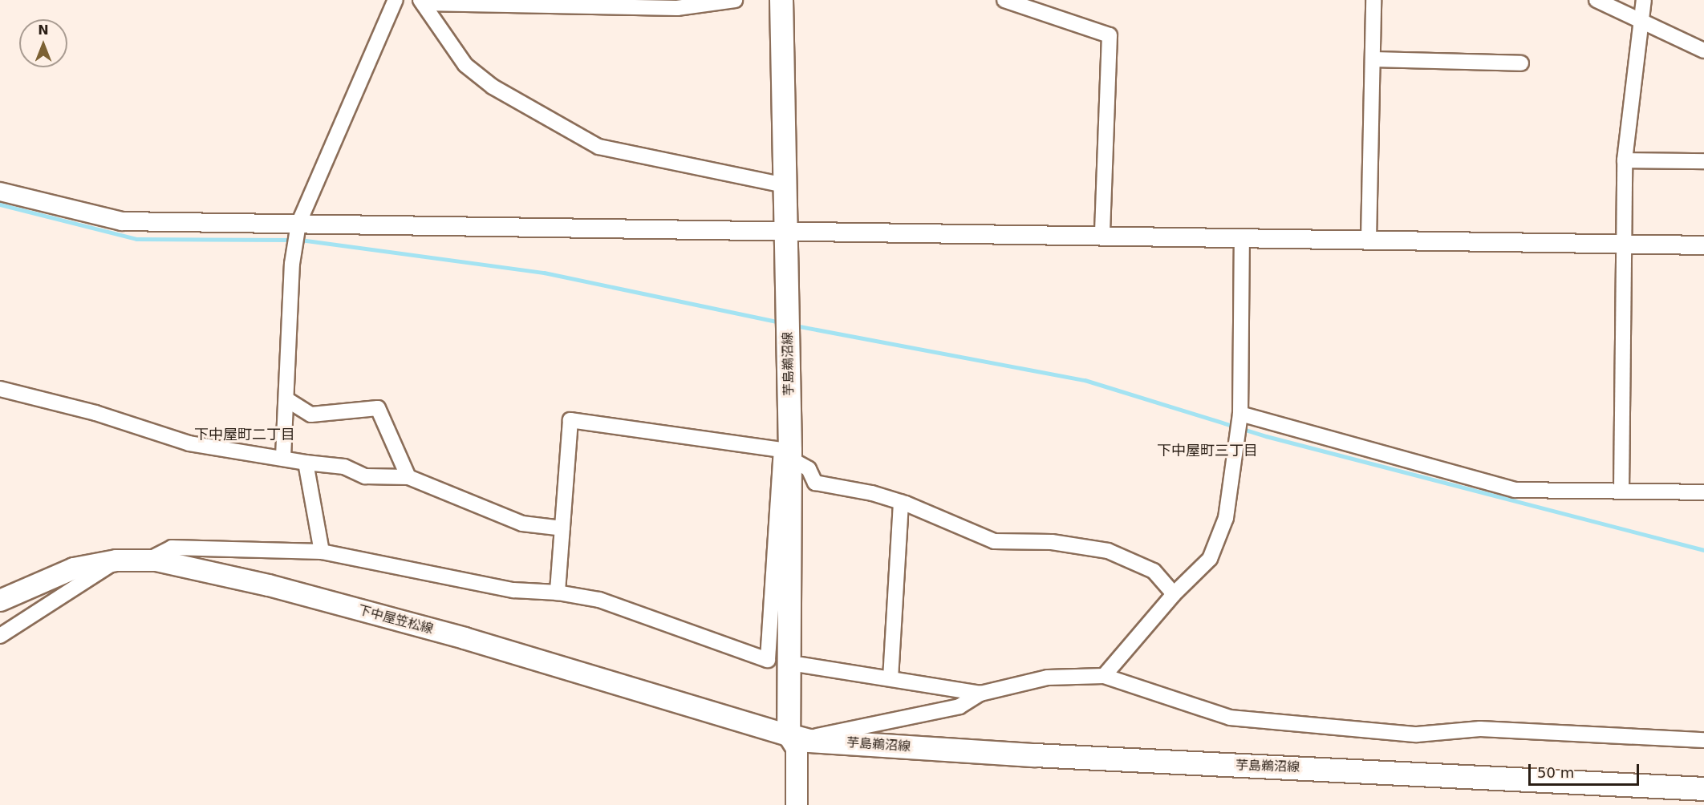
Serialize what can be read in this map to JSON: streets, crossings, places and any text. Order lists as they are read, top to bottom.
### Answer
{
  "streets": {
    "main road": ["芋島鵜沼線", "下中屋笠松線"]
  },
  "crossings": [
    ["芋島鵜沼線", "下中屋笠松線"]
  ],
  "districts": ["下中屋町二丁目", "下中屋町三丁目"],
  "scale_bar": "50 m",
  "north": "top"
}
